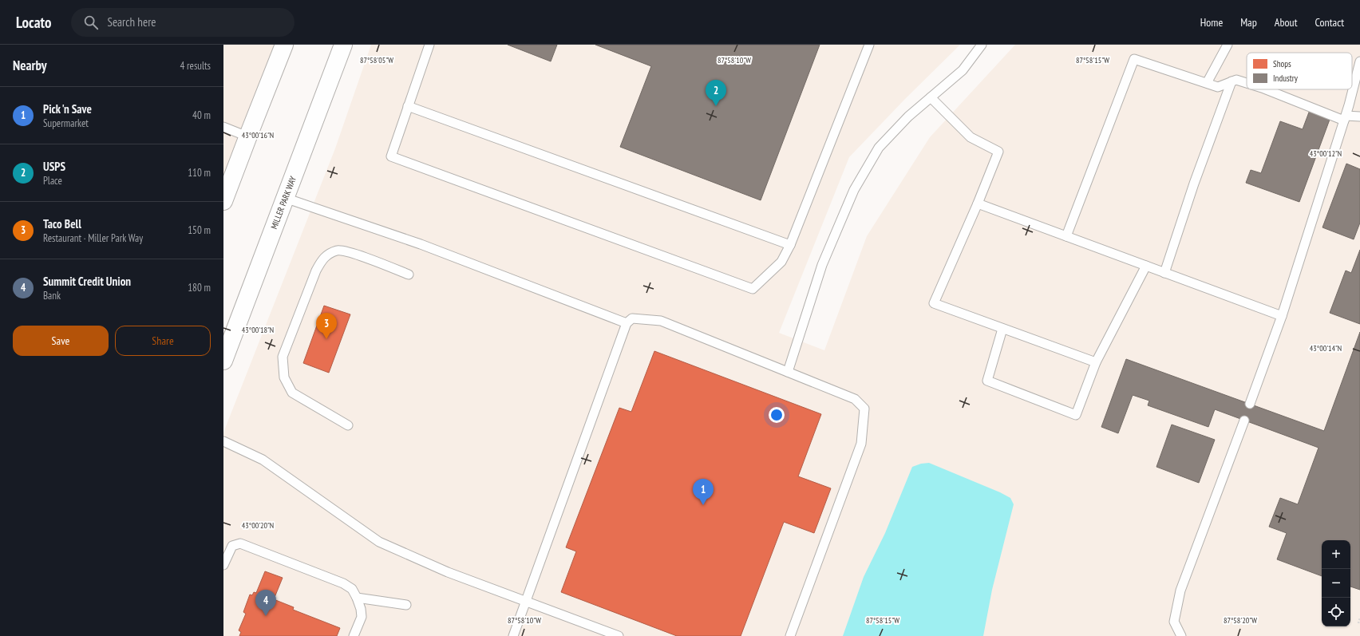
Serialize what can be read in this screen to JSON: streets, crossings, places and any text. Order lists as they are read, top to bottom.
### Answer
{
  "streets": {
    "main road": ["MILLER PARK WAY"]
  },
  "legend": ["Shops", "Industry"],
  "page": {
    "header": "Locato",
    "search": "Search here",
    "nav": [
      "Home",
      "Map",
      "About",
      "Contact"
    ],
    "heading": ["Nearby", "4 results"],
    "pins": [
      "2",
      "3",
      "1",
      "4"
    ],
    "list": [
      {
        "mark": "1",
        "name": "Pick 'n Save",
        "note": "Supermarket",
        "value": "40 m"
      },
      {
        "mark": "2",
        "name": "USPS",
        "note": "Place",
        "value": "110 m"
      },
      {
        "mark": "3",
        "name": "Taco Bell",
        "note": "Restaurant · Miller Park Way",
        "value": "150 m"
      },
      {
        "mark": "4",
        "name": "Summit Credit Union",
        "note": "Bank",
        "value": "180 m"
      }
    ],
    "buttons": ["Save", "Share"],
    "map_buttons": ["+", "−"]
  },
  "coordinates": [
    "87°58'05\"W",
    "87°58'10\"W",
    "87°58'15\"W",
    "43°00'16\"N",
    "43°00'12\"N",
    "43°00'18\"N",
    "43°00'14\"N",
    "43°00'20\"N",
    "87°58'20\"W"
  ]
}
